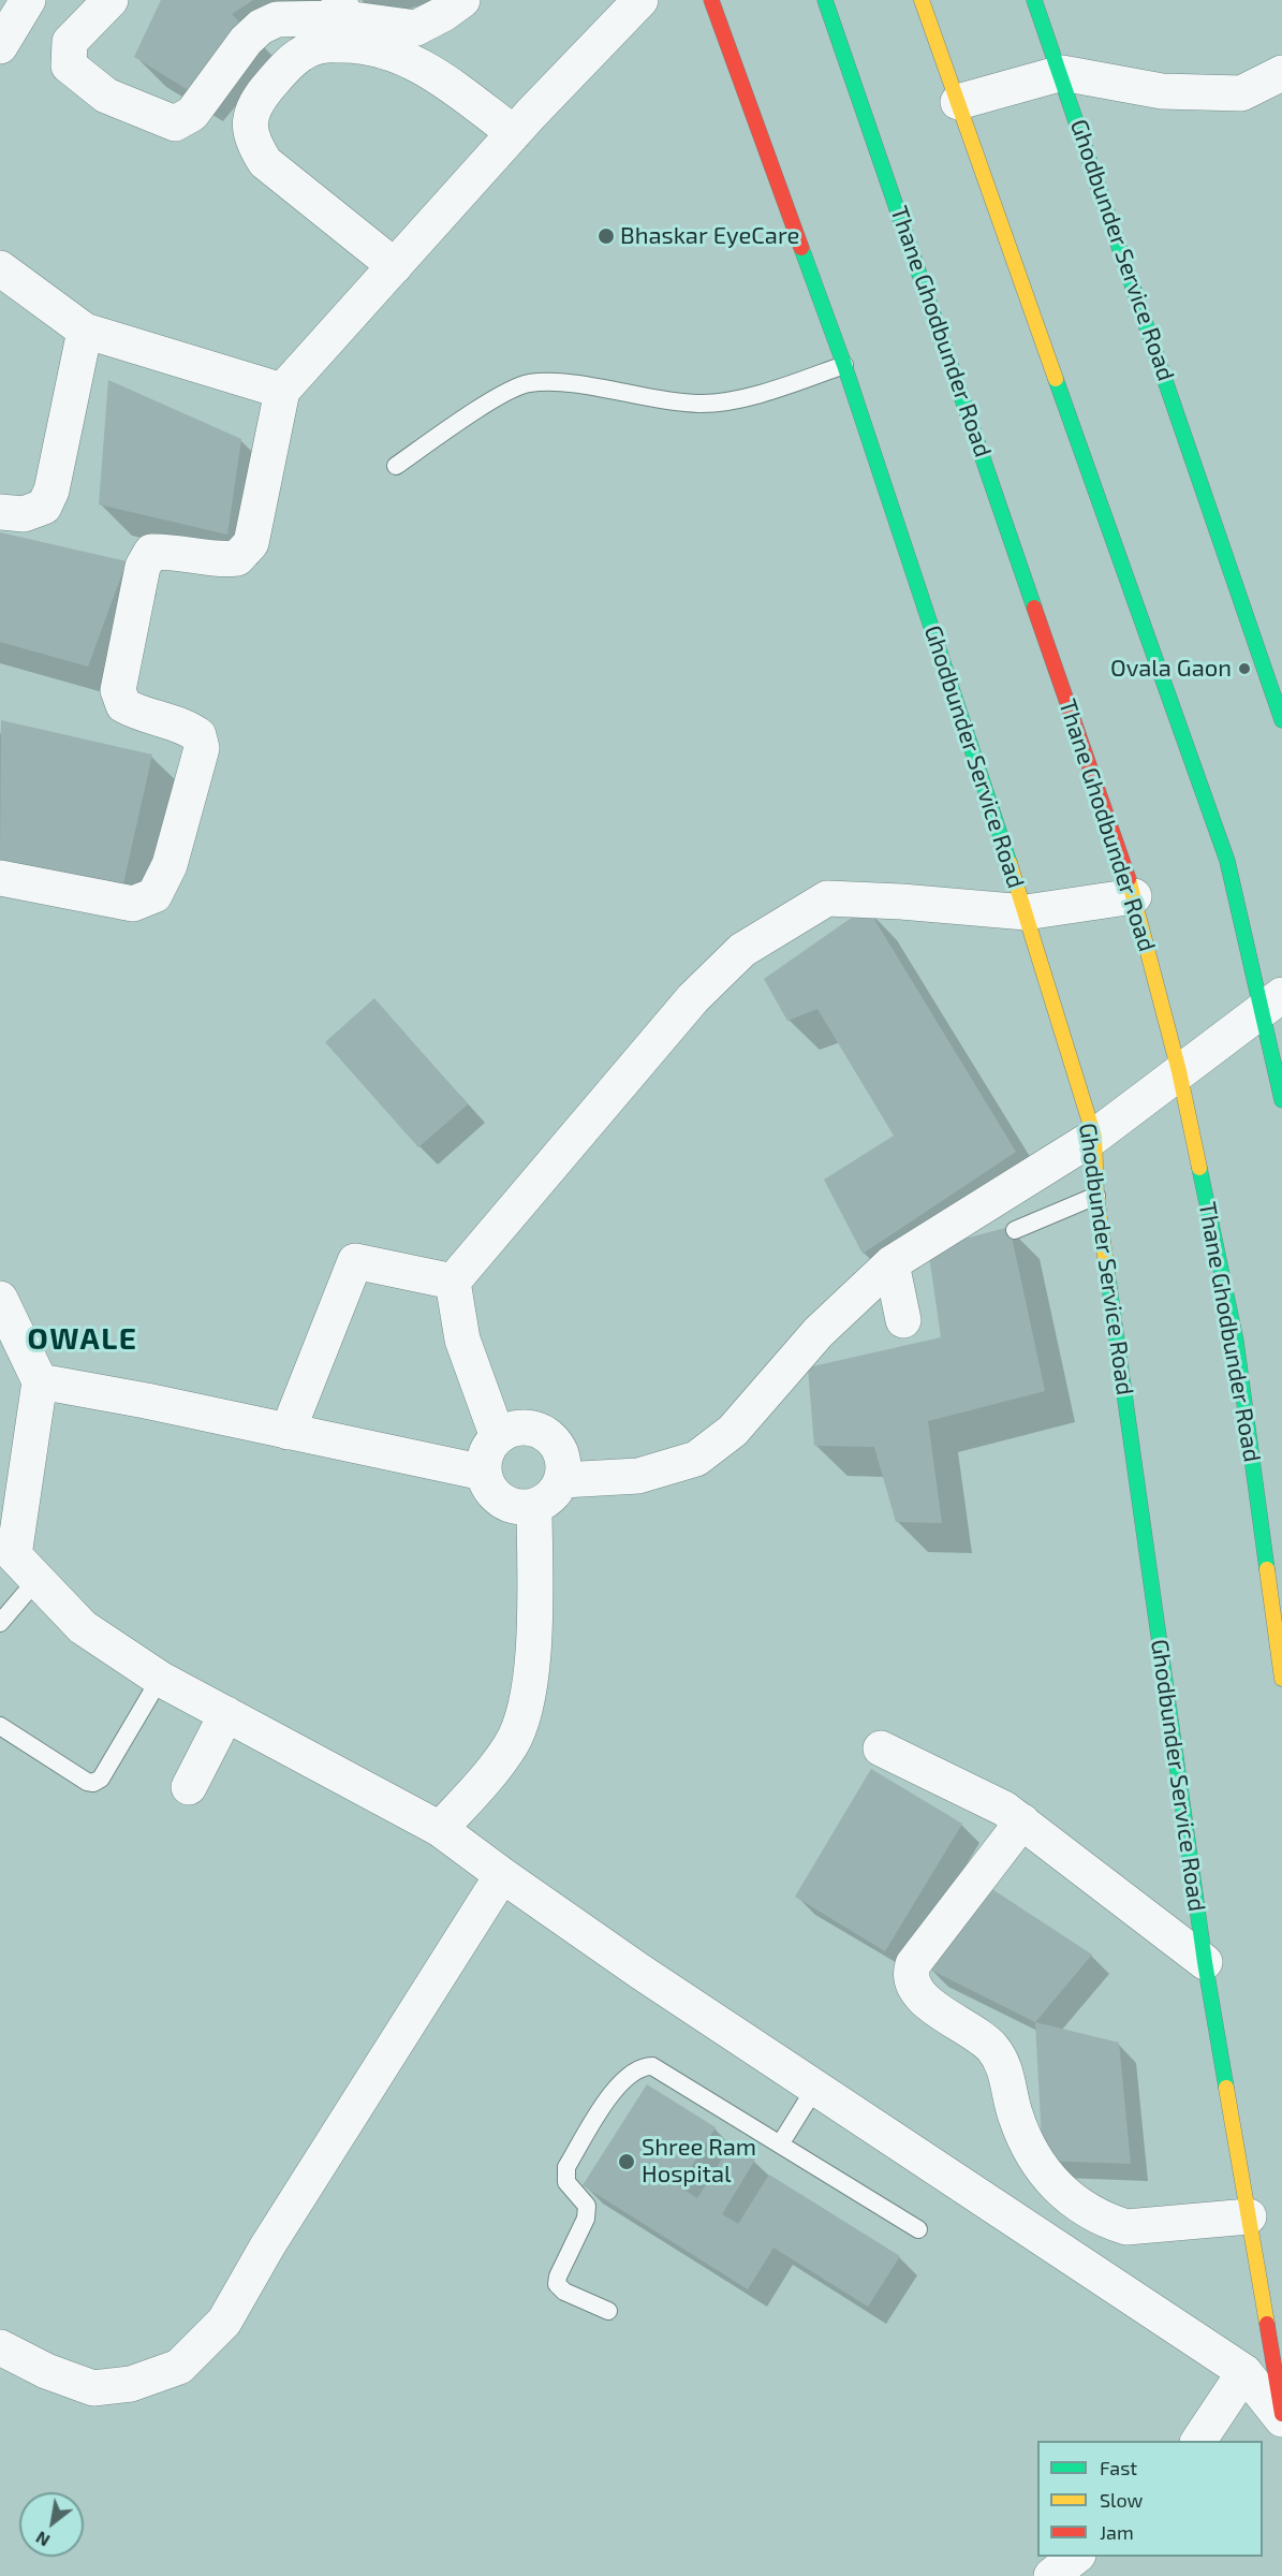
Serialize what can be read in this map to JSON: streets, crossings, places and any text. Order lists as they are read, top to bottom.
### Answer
{
  "streets": {
    "street": ["Ghodbunder Service Road", "Thane Ghodbunder Road"]
  },
  "districts": ["OWALE"],
  "places": ["Bhaskar EyeCare", "Ovala Gaon", "Shree Ram Hospital"],
  "legend": ["Fast", "Slow", "Jam"],
  "north": "bottom left"
}
